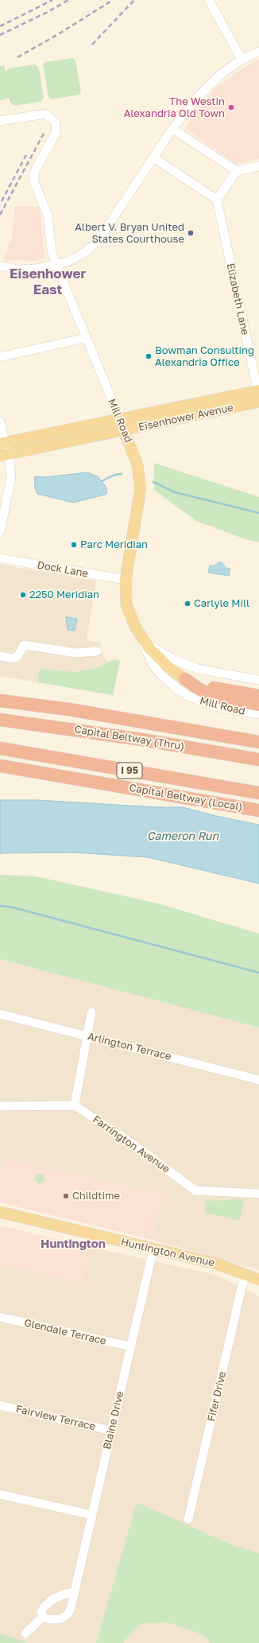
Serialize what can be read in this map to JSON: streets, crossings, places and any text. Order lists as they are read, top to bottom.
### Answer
{
  "streets": {
    "highway": ["Capital Beltway (Thru)", "I 95", "Capital Beltway (Local)"],
    "main road": ["Eisenhower Avenue", "Mill Road", "Huntington Avenue"],
    "street": [
      "Elizabeth Lane",
      "Dock Lane",
      "Arlington Terrace",
      "Farrington Avenue",
      "Glendale Terrace",
      "Fifer Drive",
      "Fairview Terrace",
      "Blaine Drive"
    ]
  },
  "crossings": [
    ["Elizabeth Lane", "Eisenhower Avenue"],
    ["Eisenhower Avenue", "Mill Road"],
    ["Mill Road", "Dock Lane"],
    ["Huntington Avenue", "Fifer Drive"],
    ["Huntington Avenue", "Blaine Drive"],
    ["Glendale Terrace", "Blaine Drive"],
    ["Fairview Terrace", "Blaine Drive"]
  ],
  "districts": ["Eisenhower East", "Huntington"],
  "water": ["Cameron Run"],
  "places": [
    "The Westin Alexandria Old Town",
    "Albert V. Bryan United States Courthouse",
    "Bowman Consulting Alexandria Office",
    "Parc Meridian",
    "2250 Meridian",
    "Carlyle Mill",
    "Childtime"
  ]
}
